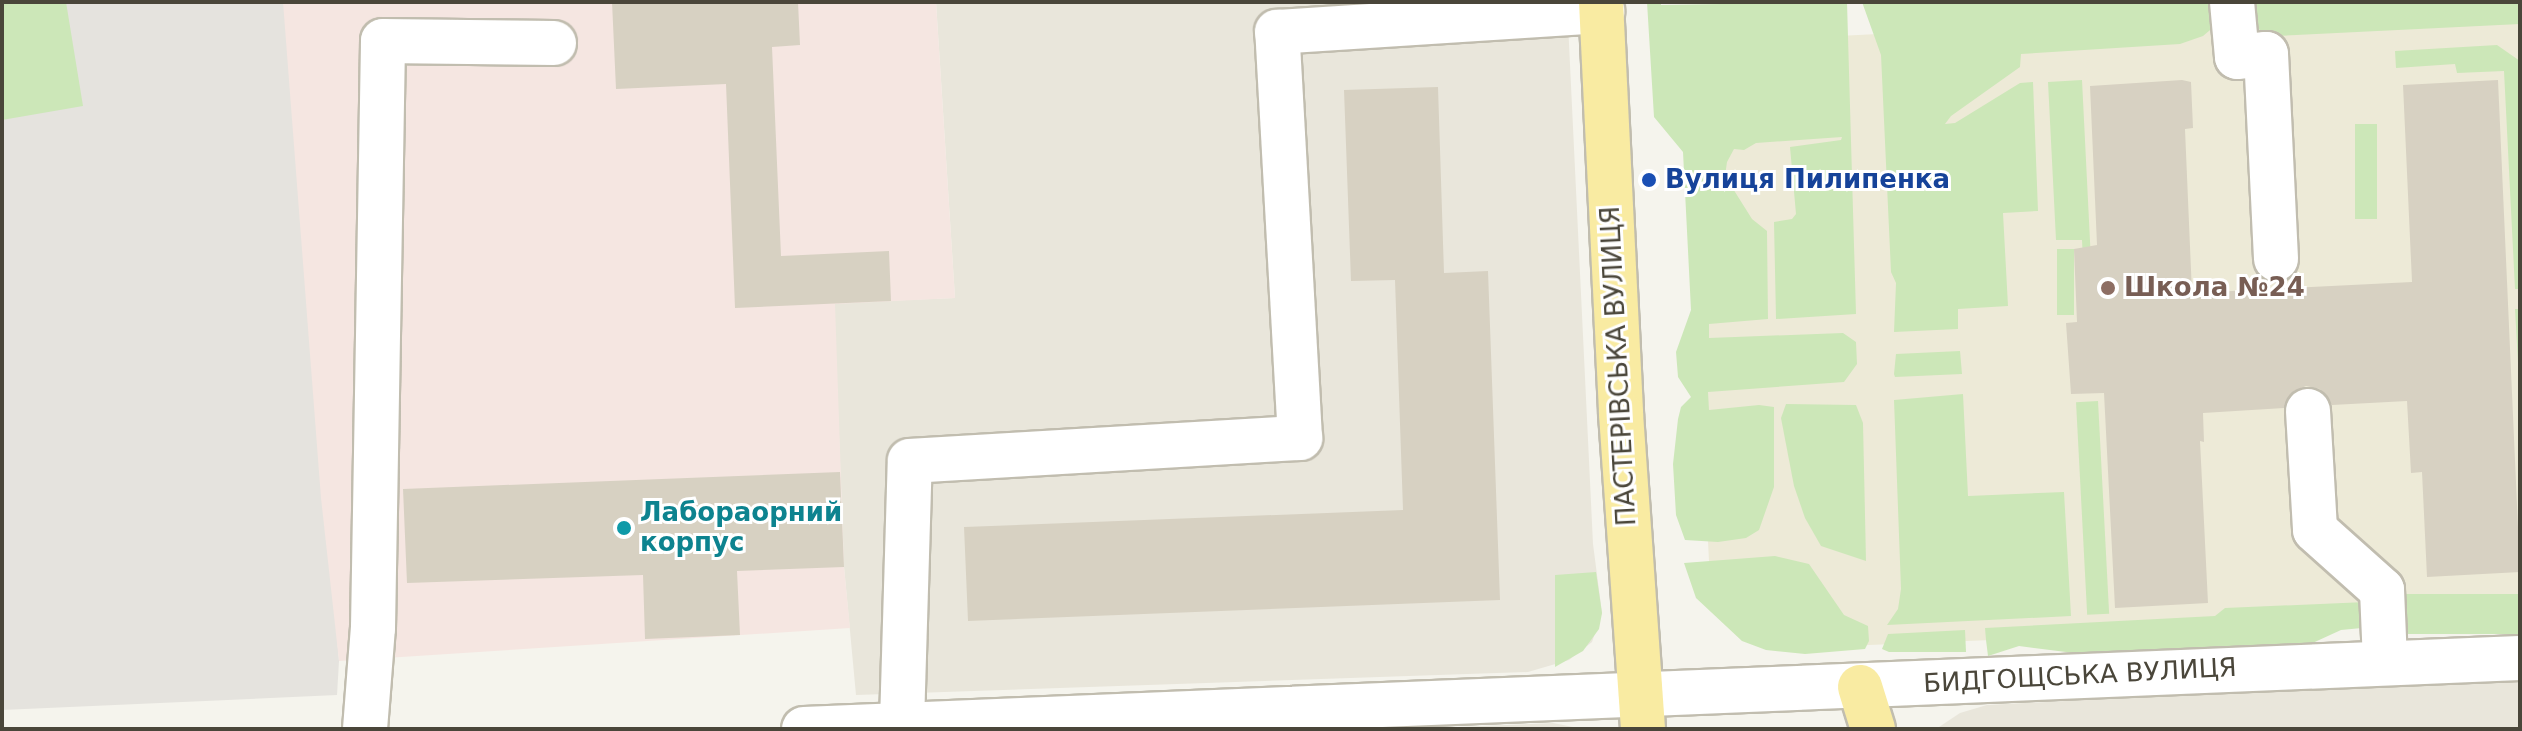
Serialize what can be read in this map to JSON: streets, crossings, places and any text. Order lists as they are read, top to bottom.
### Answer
{
  "streets": {
    "main road": ["ПАСТЕРІВСЬКА ВУЛИЦЯ"],
    "street": ["БИДГОЩСЬКА ВУЛИЦЯ"]
  },
  "crossings": [
    ["ПАСТЕРІВСЬКА ВУЛИЦЯ", "БИДГОЩСЬКА ВУЛИЦЯ"]
  ],
  "places": ["Вулиця Пилипенка", "Школа №24", "Лабораорний корпус"]
}
